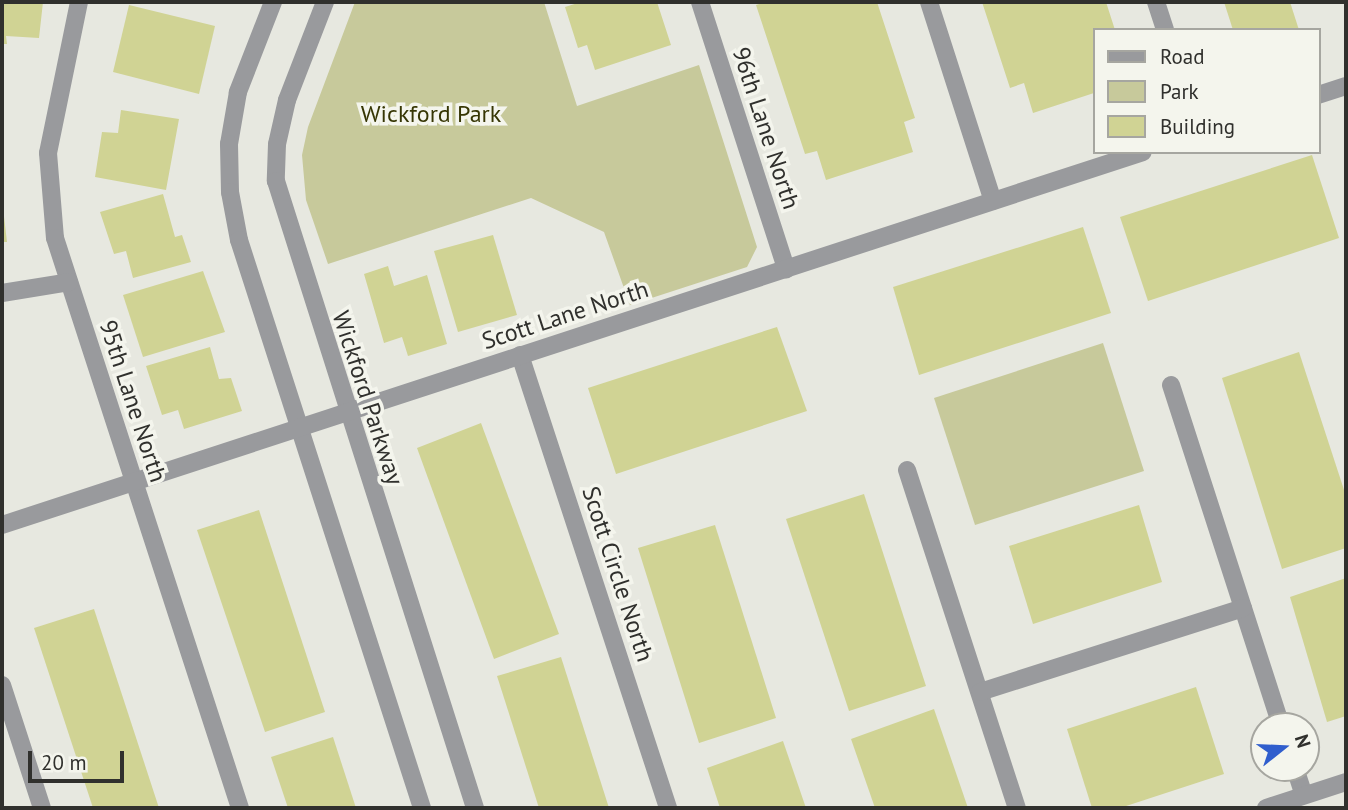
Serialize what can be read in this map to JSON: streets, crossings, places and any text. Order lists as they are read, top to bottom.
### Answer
{
  "streets": {
    "street": [
      "96th Lane North",
      "Scott Lane North",
      "Wickford Parkway",
      "95th Lane North",
      "Scott Circle North"
    ]
  },
  "crossings": [
    ["96th Lane North", "Scott Lane North"],
    ["Scott Lane North", "Wickford Parkway"],
    ["Scott Lane North", "95th Lane North"],
    ["Scott Lane North", "Scott Circle North"]
  ],
  "parks": ["Wickford Park"],
  "legend": ["Road", "Park", "Building"],
  "scale_bar": "20 m",
  "north": "right"
}
